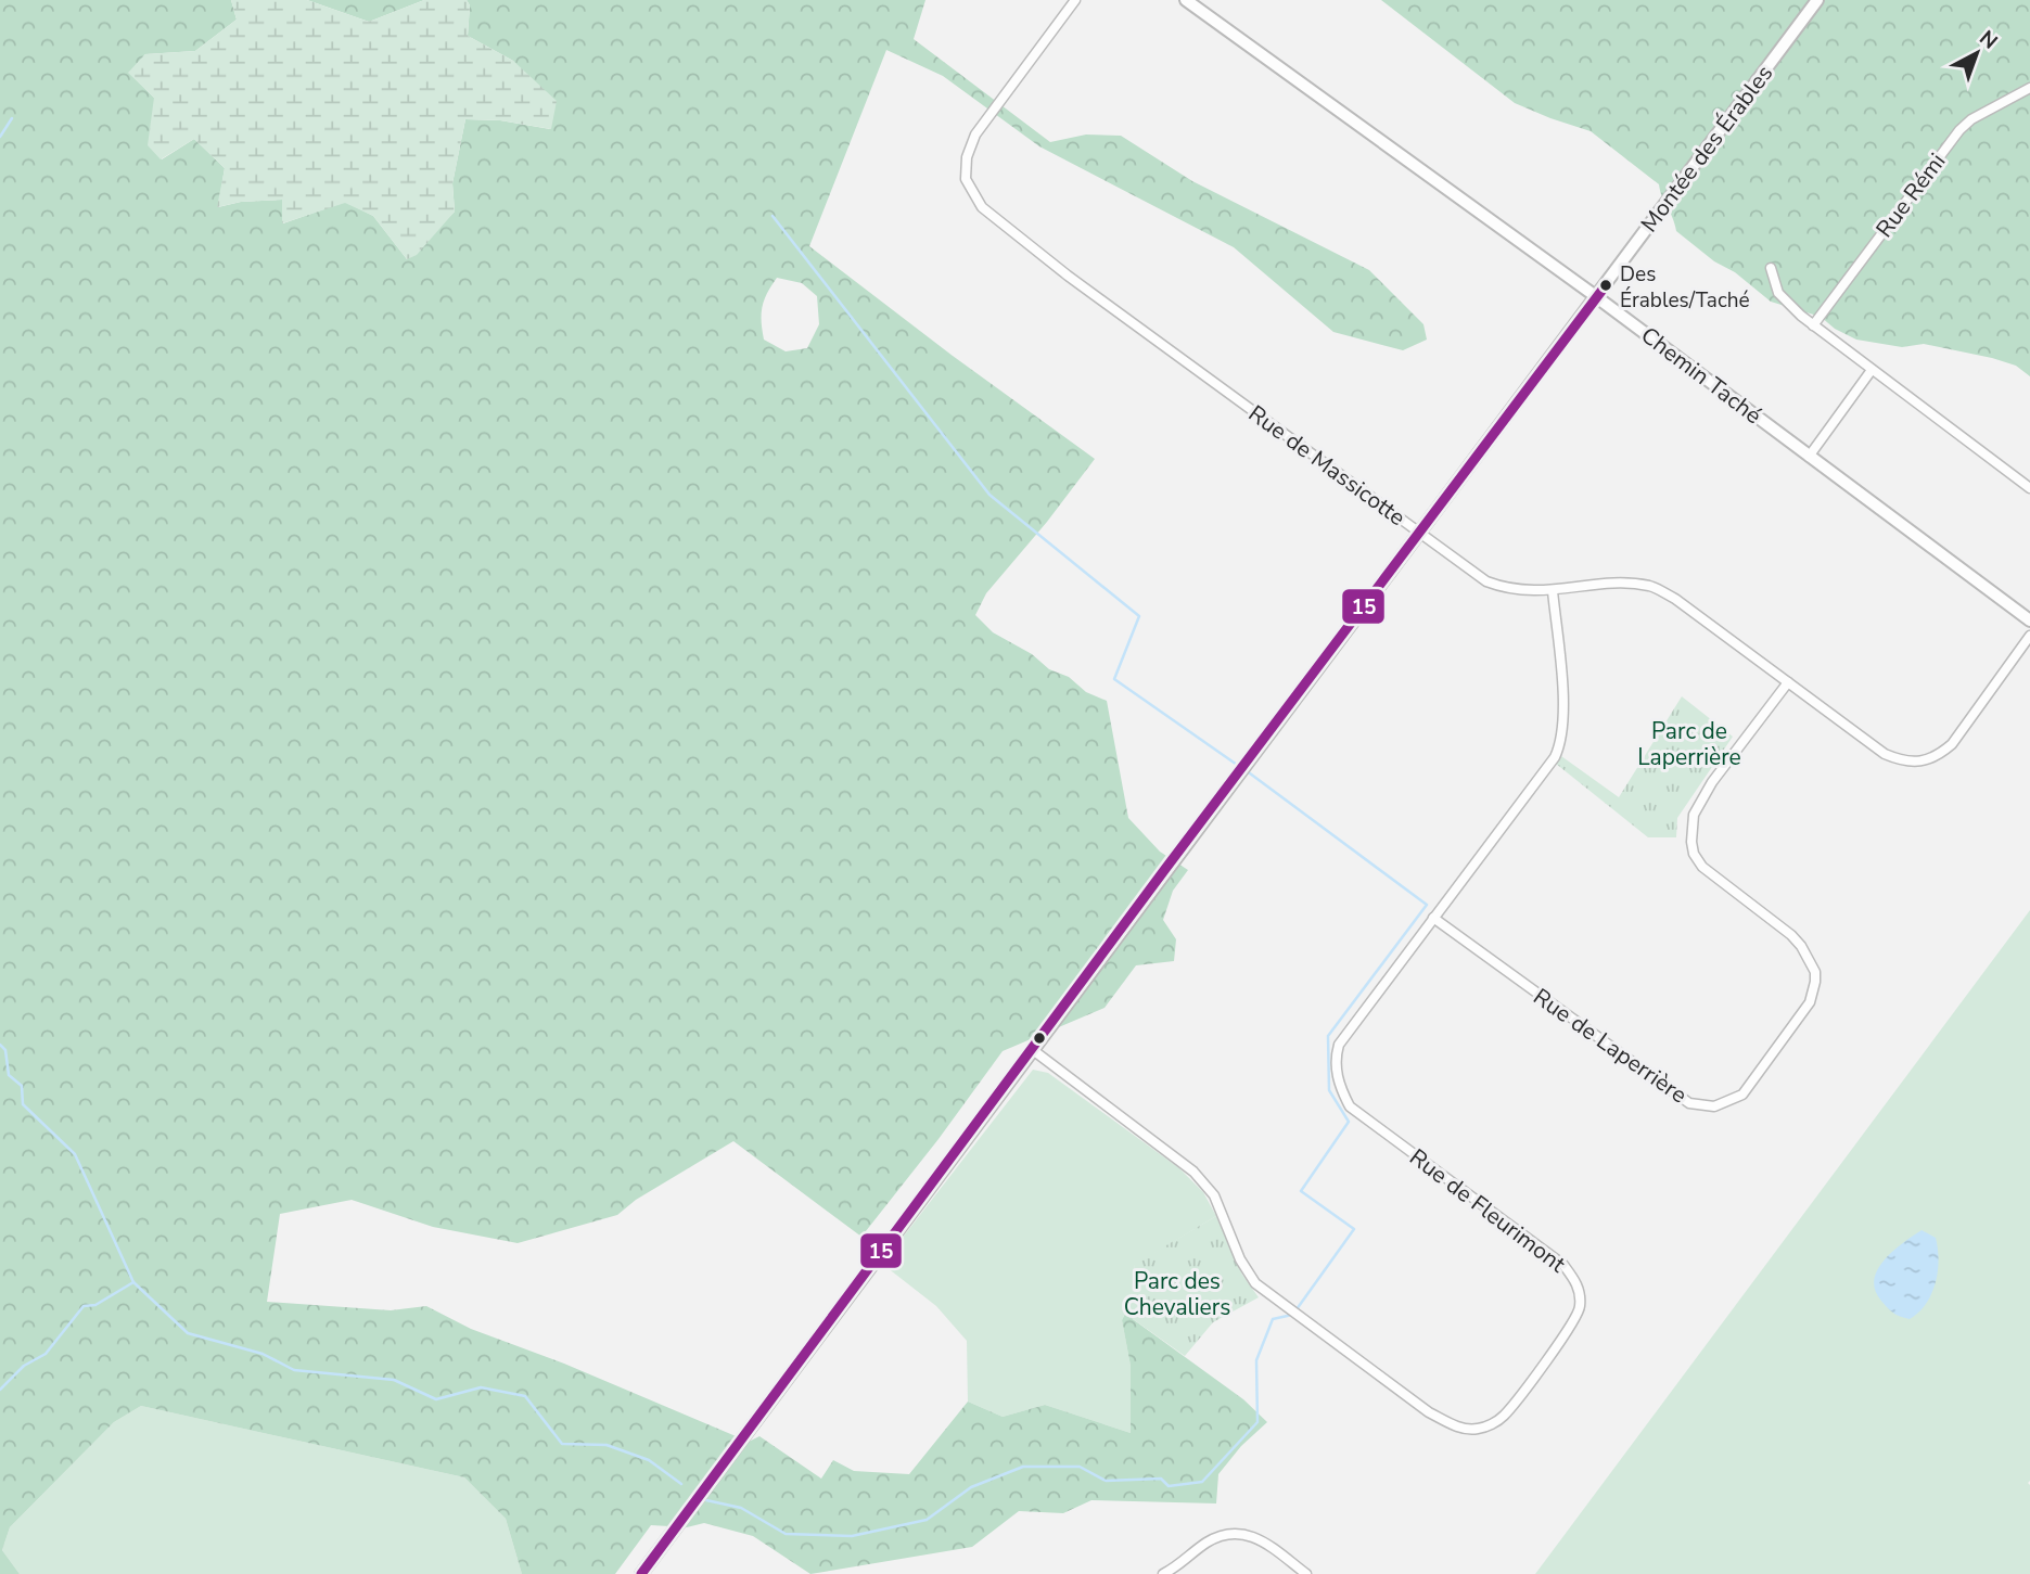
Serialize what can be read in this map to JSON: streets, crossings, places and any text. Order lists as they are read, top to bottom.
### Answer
{
  "streets": {
    "street": [
      "Montée des Érables",
      "Rue Rémi",
      "Chemin Taché",
      "Rue de Massicotte",
      "Rue de Laperrière",
      "Rue de Fleurimont"
    ]
  },
  "crossings": [
    ["Montée des Érables", "Chemin Taché"],
    ["Montée des Érables", "Rue de Massicotte"],
    ["Montée des Érables", "Rue de Fleurimont"],
    ["Rue de Massicotte", "Rue de Laperrière"],
    ["Rue de Massicotte", "Rue de Fleurimont"],
    ["Rue de Laperrière", "Rue de Fleurimont"]
  ],
  "parks": ["Parc de Laperrière", "Parc des Chevaliers"],
  "places": ["Des Érables/Taché"],
  "lines": ["transit line 15"],
  "north": "top right"
}
